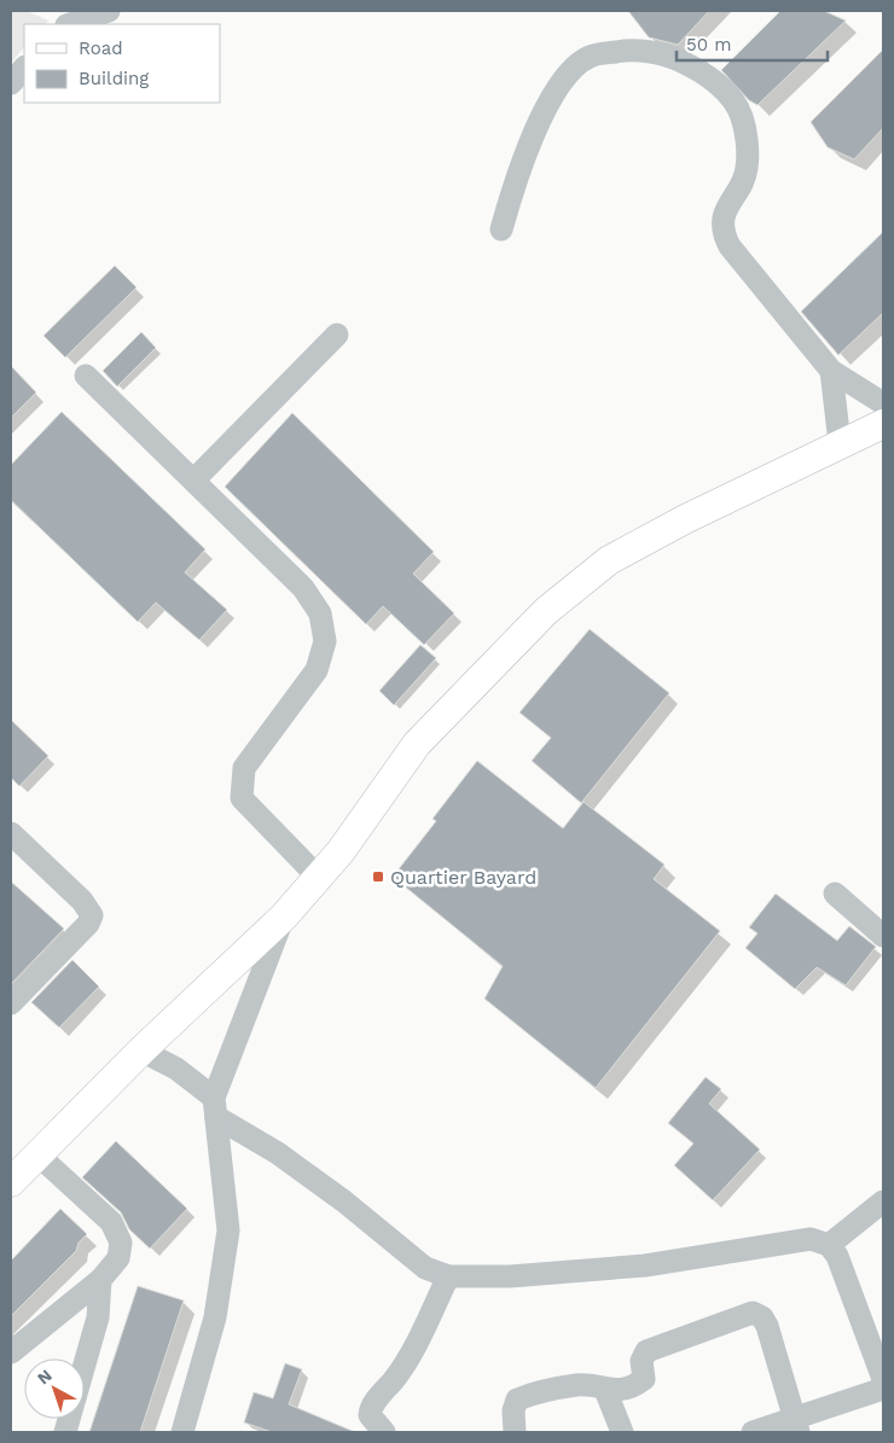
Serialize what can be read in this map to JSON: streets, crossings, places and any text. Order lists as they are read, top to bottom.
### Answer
{
  "places": {
    "transit": ["Quartier Bayard"]
  },
  "legend": ["Road", "Building"],
  "scale_bar": "50 m",
  "north": "top left"
}
